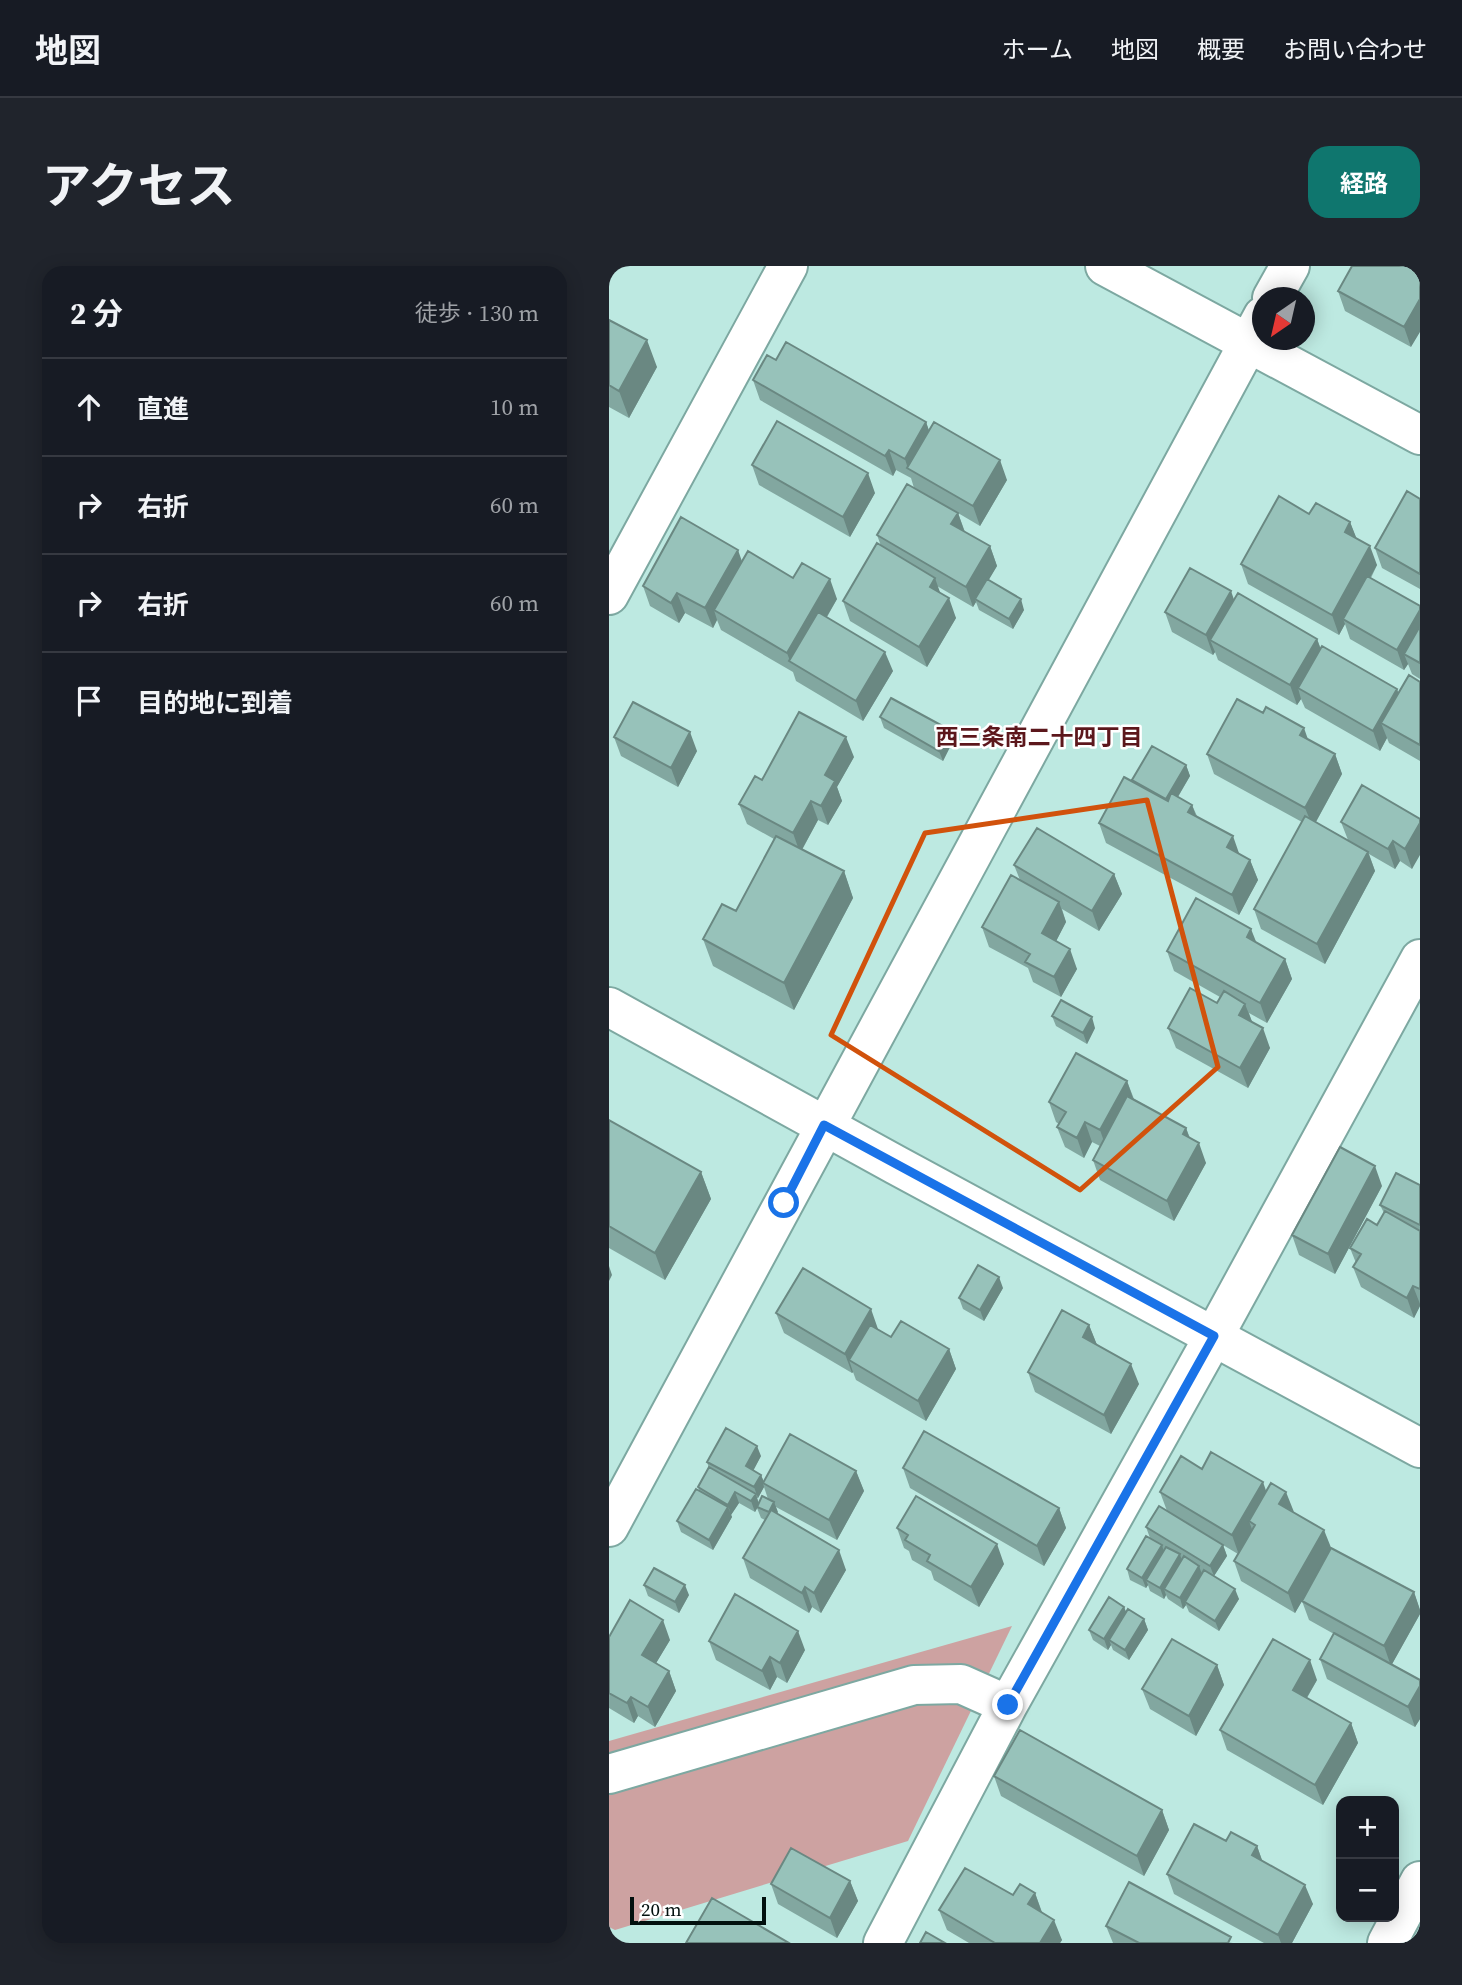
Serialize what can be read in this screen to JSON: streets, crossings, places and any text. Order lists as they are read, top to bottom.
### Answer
{
  "districts": ["西三条南二十四丁目"],
  "scale_bar": "20 m",
  "north": "bottom left",
  "page": {
    "header": "地図",
    "nav": [
      "ホーム",
      "地図",
      "概要",
      "お問い合わせ"
    ],
    "title": "アクセス",
    "buttons": "経路",
    "heading": ["2 分", "徒歩 · 130 m"],
    "list": [
      ["直進", "10 m"],
      ["右折", "60 m"],
      ["右折", "60 m"],
      "目的地に到着"
    ],
    "map_buttons": ["+", "−"],
    "scale": "20 m"
  }
}
